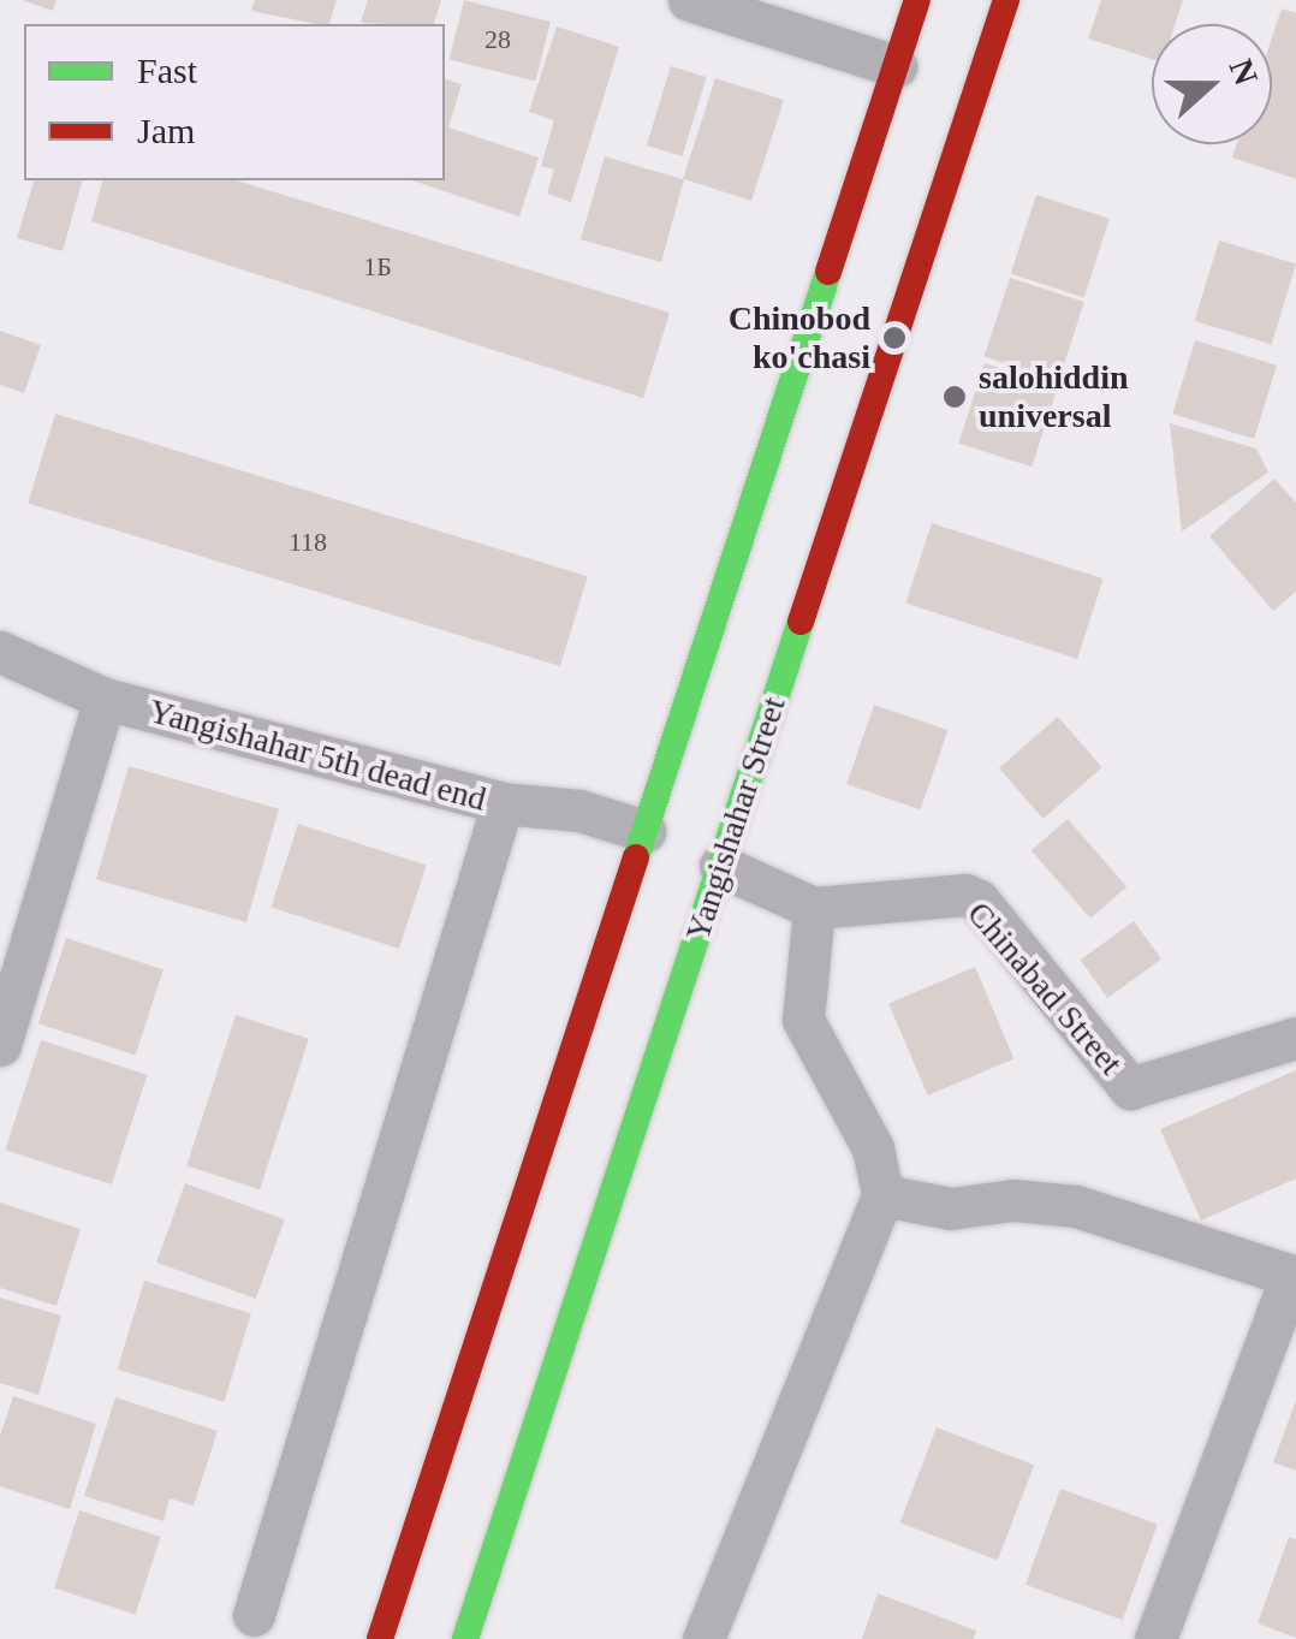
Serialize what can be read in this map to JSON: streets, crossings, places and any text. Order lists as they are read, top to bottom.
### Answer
{
  "streets": {
    "main road": ["Yangishahar Street"],
    "street": ["Yangishahar 5th dead end", "Chinabad Street"]
  },
  "places": ["Chinobod ko'chasi", "salohiddin universal"],
  "house_numbers": ["28", "1Б", "118"],
  "legend": ["Fast", "Jam"],
  "north": "right"
}
